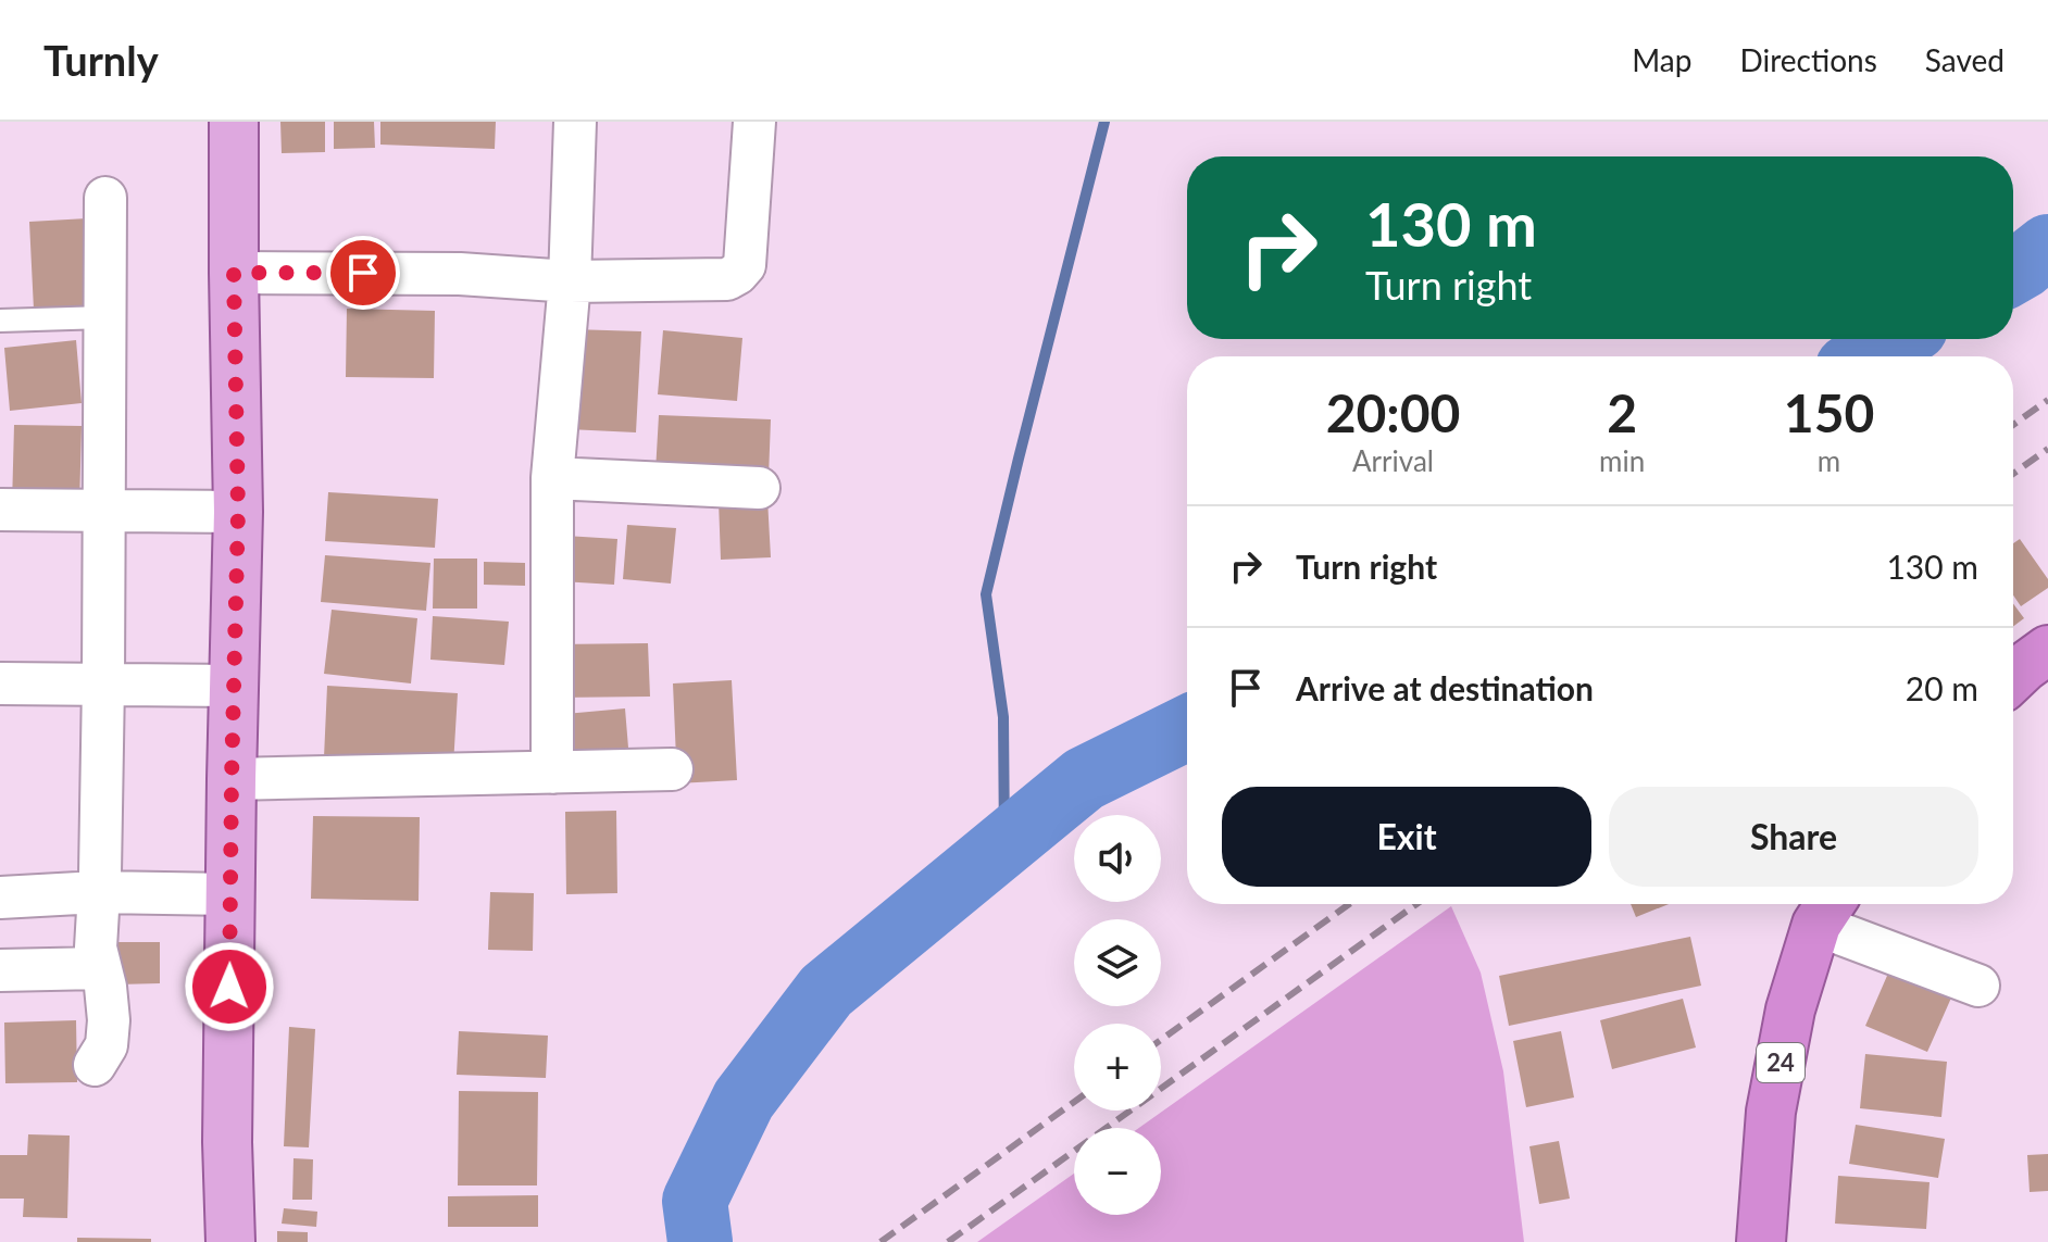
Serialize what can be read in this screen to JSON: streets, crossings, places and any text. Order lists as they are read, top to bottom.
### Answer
{
  "streets": {
    "highway": ["24"]
  },
  "page": {
    "header": "Turnly",
    "nav": ["Map", "Directions", "Saved"],
    "turn": ["130 m", "Turn right"],
    "eta": [
      "20:00",
      "Arrival",
      "2",
      "min",
      "150",
      "m"
    ],
    "list": [
      {
        "name": "Turn right",
        "value": "130 m"
      },
      {
        "name": "Arrive at destination",
        "value": "20 m"
      }
    ],
    "buttons": ["Exit", "Share"],
    "map_buttons": ["+", "−"]
  }
}
